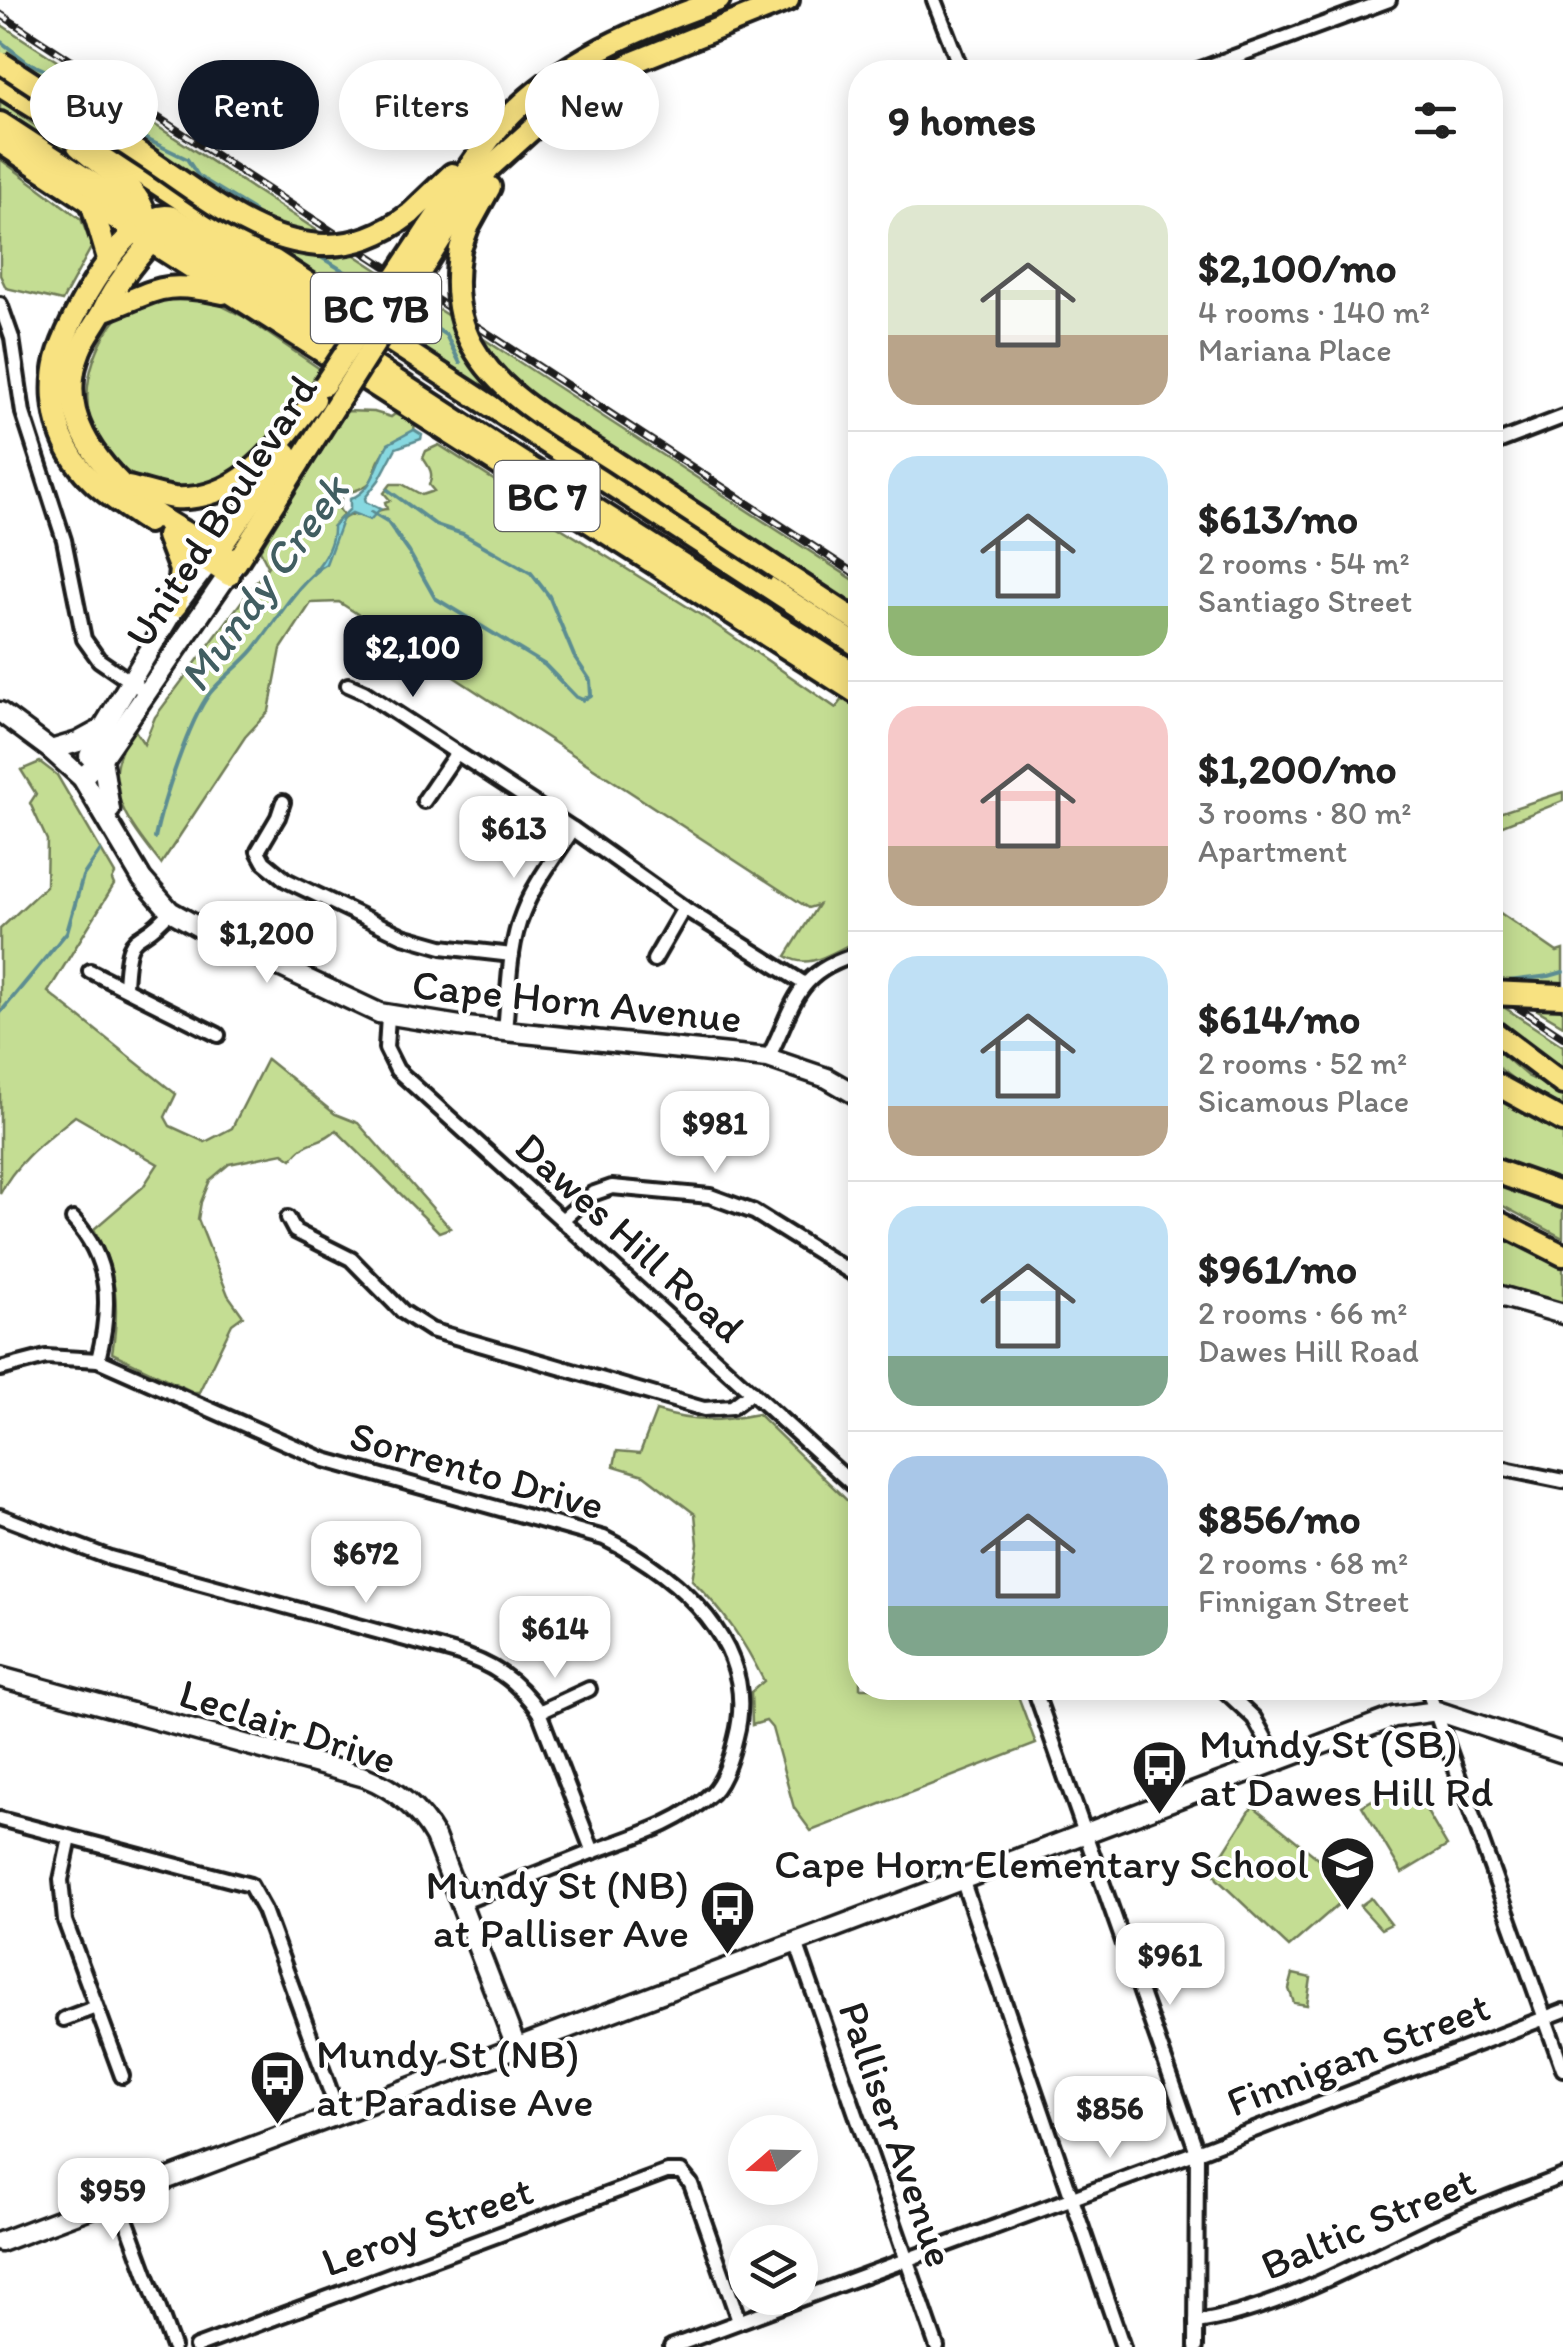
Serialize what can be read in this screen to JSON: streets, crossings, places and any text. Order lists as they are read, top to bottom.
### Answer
{
  "streets": {
    "main road": ["BC 7B", "BC 7", "United Boulevard"],
    "street": [
      "Cape Horn Avenue",
      "Dawes Hill Road",
      "Sorrento Drive",
      "Leclair Drive",
      "Finnigan Street",
      "Palliser Avenue",
      "Baltic Street",
      "Leroy Street"
    ]
  },
  "crossings": [
    ["United Boulevard", "Cape Horn Avenue"],
    ["Cape Horn Avenue", "Dawes Hill Road"],
    ["Sorrento Drive", "Leclair Drive"],
    ["Finnigan Street", "Palliser Avenue"],
    ["Finnigan Street", "Leroy Street"]
  ],
  "water": ["Mundy Creek"],
  "places": {
    "bus stop": ["Mundy St (SB) at Dawes Hill Rd", "Mundy St (NB) at Palliser Ave", "Mundy St (NB) at Paradise Ave"],
    "school or university": ["Cape Horn Elementary School"]
  },
  "north": "left",
  "page": {
    "chip": [
      "Buy",
      "Rent",
      "Filters",
      "New"
    ],
    "heading": "9 homes",
    "list": [
      {
        "name": "$2,100/mo",
        "note": "4 rooms · 140 m² · Mariana Place"
      },
      {
        "name": "$613/mo",
        "note": "2 rooms · 54 m² · Santiago Street"
      },
      {
        "name": "$1,200/mo",
        "note": "3 rooms · 80 m² · Apartment"
      },
      {
        "name": "$614/mo",
        "note": "2 rooms · 52 m² · Sicamous Place"
      },
      {
        "name": "$961/mo",
        "note": "2 rooms · 66 m² · Dawes Hill Road"
      },
      {
        "name": "$856/mo",
        "note": "2 rooms · 68 m² · Finnigan Street"
      }
    ],
    "price": [
      "$2,100",
      "$613",
      "$1,200",
      "$981",
      "$672",
      "$614",
      "$961",
      "$856",
      "$959"
    ]
  }
}
